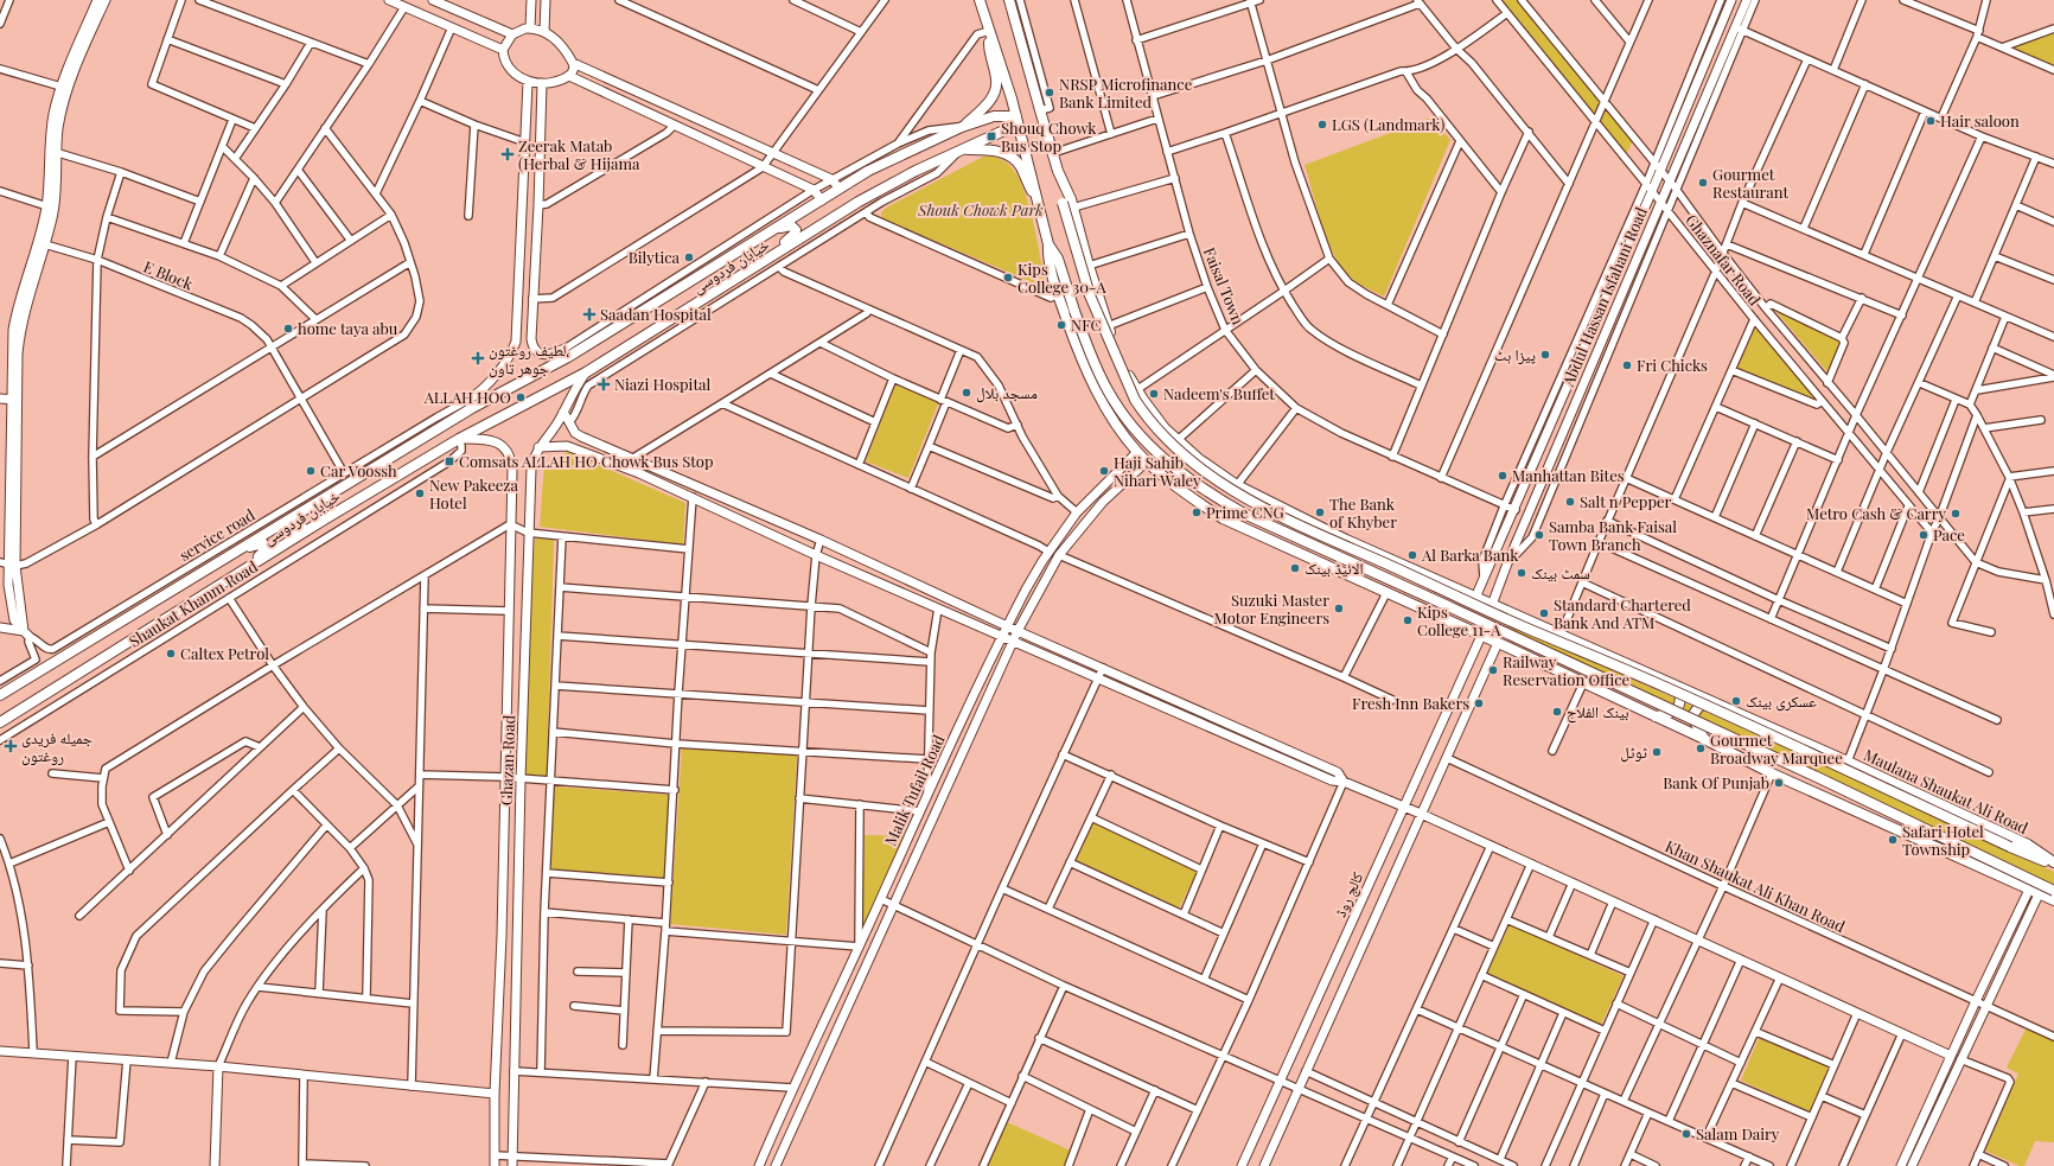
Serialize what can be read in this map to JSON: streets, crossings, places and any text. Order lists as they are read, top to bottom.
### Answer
{
  "streets": {
    "main road": ["خیابان فردوسی", "Maulana Shaukat Ali Road"],
    "street": [
      "Ghaznafar Road",
      "E Block",
      "Faisal Town",
      "Abdul Hassan Isfahani Road",
      "service road",
      "Shaukat Khanm Road",
      "Ghazan Road",
      "Malik Tufail Road",
      "Khan Shaukat Ali Khan Road",
      "کالج روڈ"
    ]
  },
  "crossings": [
    ["Ghaznafar Road", "Abdul Hassan Isfahani Road"],
    ["خیابان فردوسی", "service road"],
    ["خیابان فردوسی", "Shaukat Khanm Road"],
    ["خیابان فردوسی", "Ghazan Road"],
    ["E Block", "service road"],
    ["Faisal Town", "Abdul Hassan Isfahani Road"],
    ["Abdul Hassan Isfahani Road", "Maulana Shaukat Ali Road"],
    ["Shaukat Khanm Road", "Ghazan Road"]
  ],
  "parks": ["Shouk Chowk Park"],
  "places": {
    "other": [
      "NRSP Microfinance Bank Limited",
      "Hair saloon",
      "LGS (Landmark)",
      "Gourmet Restaurant",
      "Bilytica",
      "Kips College 30-A",
      "NFC",
      "home taya abu",
      "پیزا ہٹ",
      "Fri Chicks",
      "مسجد بلال",
      "Nadeem's Buffet",
      "ALLAH HOO",
      "Car Voossh",
      "Haji Sahib Nihari Waley",
      "Manhattan Bites",
      "New Pakeeza Hotel",
      "Salt n Pepper",
      "Prime CNG",
      "The Bank of Khyber",
      "Metro Cash & Carry",
      "Samba Bank Faisal Town Branch",
      "Pace",
      "Al Barka Bank",
      "الائیڈ بینک",
      "سمٹ بینک",
      "Suzuki Master Motor Engineers",
      "Standard Chartered Bank And ATM",
      "Kips College 11-A",
      "Caltex Petrol",
      "Railway Reservation Office",
      "عسکری بینک",
      "Fresh Inn Bakers",
      "بینک الفلاح",
      "Gourmet Broadway Marquee",
      "ٹوٹل",
      "Bank Of Punjab",
      "Safari Hotel Township",
      "Salam Dairy"
    ],
    "transit": ["Shouq Chowk Bus Stop", "Comsats ALLAH HO Chowk Bus Stop"],
    "health": [
      "Zeerak Matab (Herbal & Hijama",
      "Saadan Hospital",
      "لطیف روغتون، جوهر ټاون",
      "Niazi Hospital",
      "جمیله فریدی روغتون"
    ]
  }
}
